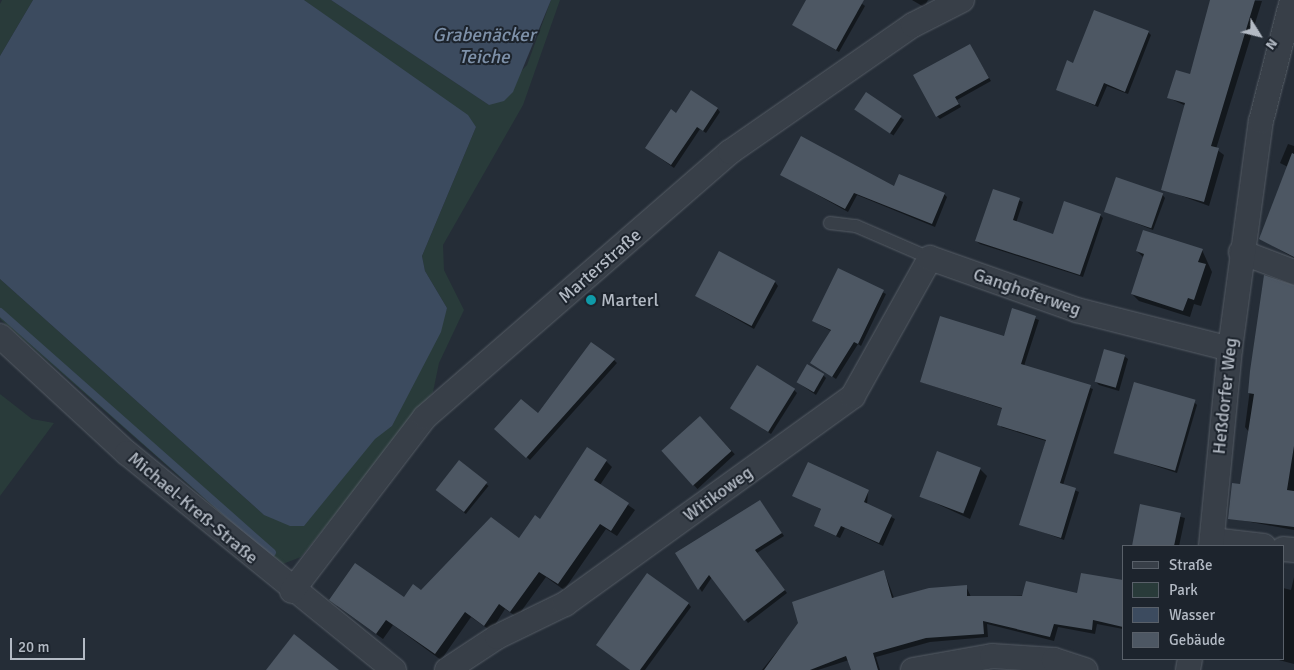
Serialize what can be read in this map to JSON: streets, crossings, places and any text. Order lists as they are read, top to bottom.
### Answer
{
  "streets": {
    "street": [
      "Marterstraße",
      "Ganghoferweg",
      "Heßdorfer Weg",
      "Witikoweg",
      "Michael-Kreß-Straße"
    ]
  },
  "crossings": [
    ["Marterstraße", "Michael-Kreß-Straße"],
    ["Ganghoferweg", "Heßdorfer Weg"],
    ["Ganghoferweg", "Witikoweg"]
  ],
  "water": ["Grabenäcker Teiche"],
  "places": ["Marterl"],
  "legend": [
    "Straße",
    "Park",
    "Wasser",
    "Gebäude"
  ],
  "scale_bar": "20 m",
  "north": "bottom right"
}
